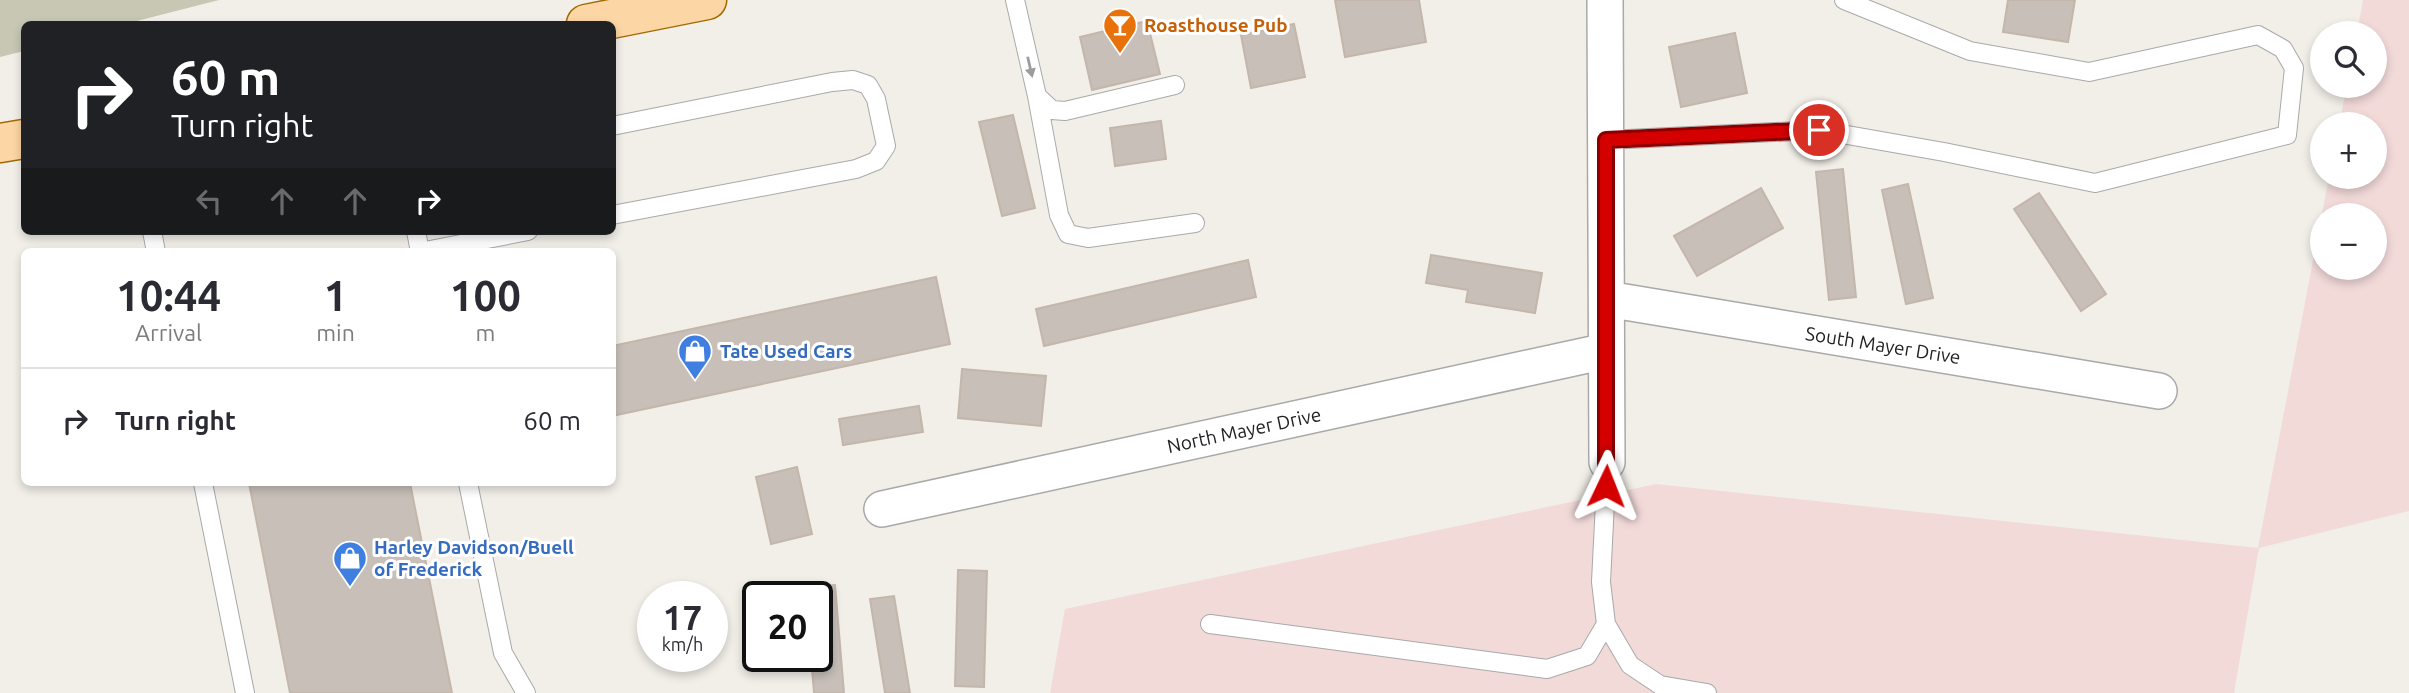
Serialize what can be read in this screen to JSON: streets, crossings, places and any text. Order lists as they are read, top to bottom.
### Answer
{
  "streets": {
    "street": ["South Mayer Drive", "North Mayer Drive"]
  },
  "places": {
    "bar": ["Roasthouse Pub"],
    "shop": ["Tate Used Cars", "Harley Davidson/Buell of Frederick"]
  },
  "page": {
    "map_buttons": ["+", "−"],
    "turn": ["60 m", "Turn right"],
    "eta": [
      "10:44",
      "Arrival",
      "1",
      "min",
      "100",
      "m"
    ],
    "list": [
      {
        "name": "Turn right",
        "value": "60 m"
      }
    ],
    "speed": "17 km/h",
    "limit": "20"
  }
}
